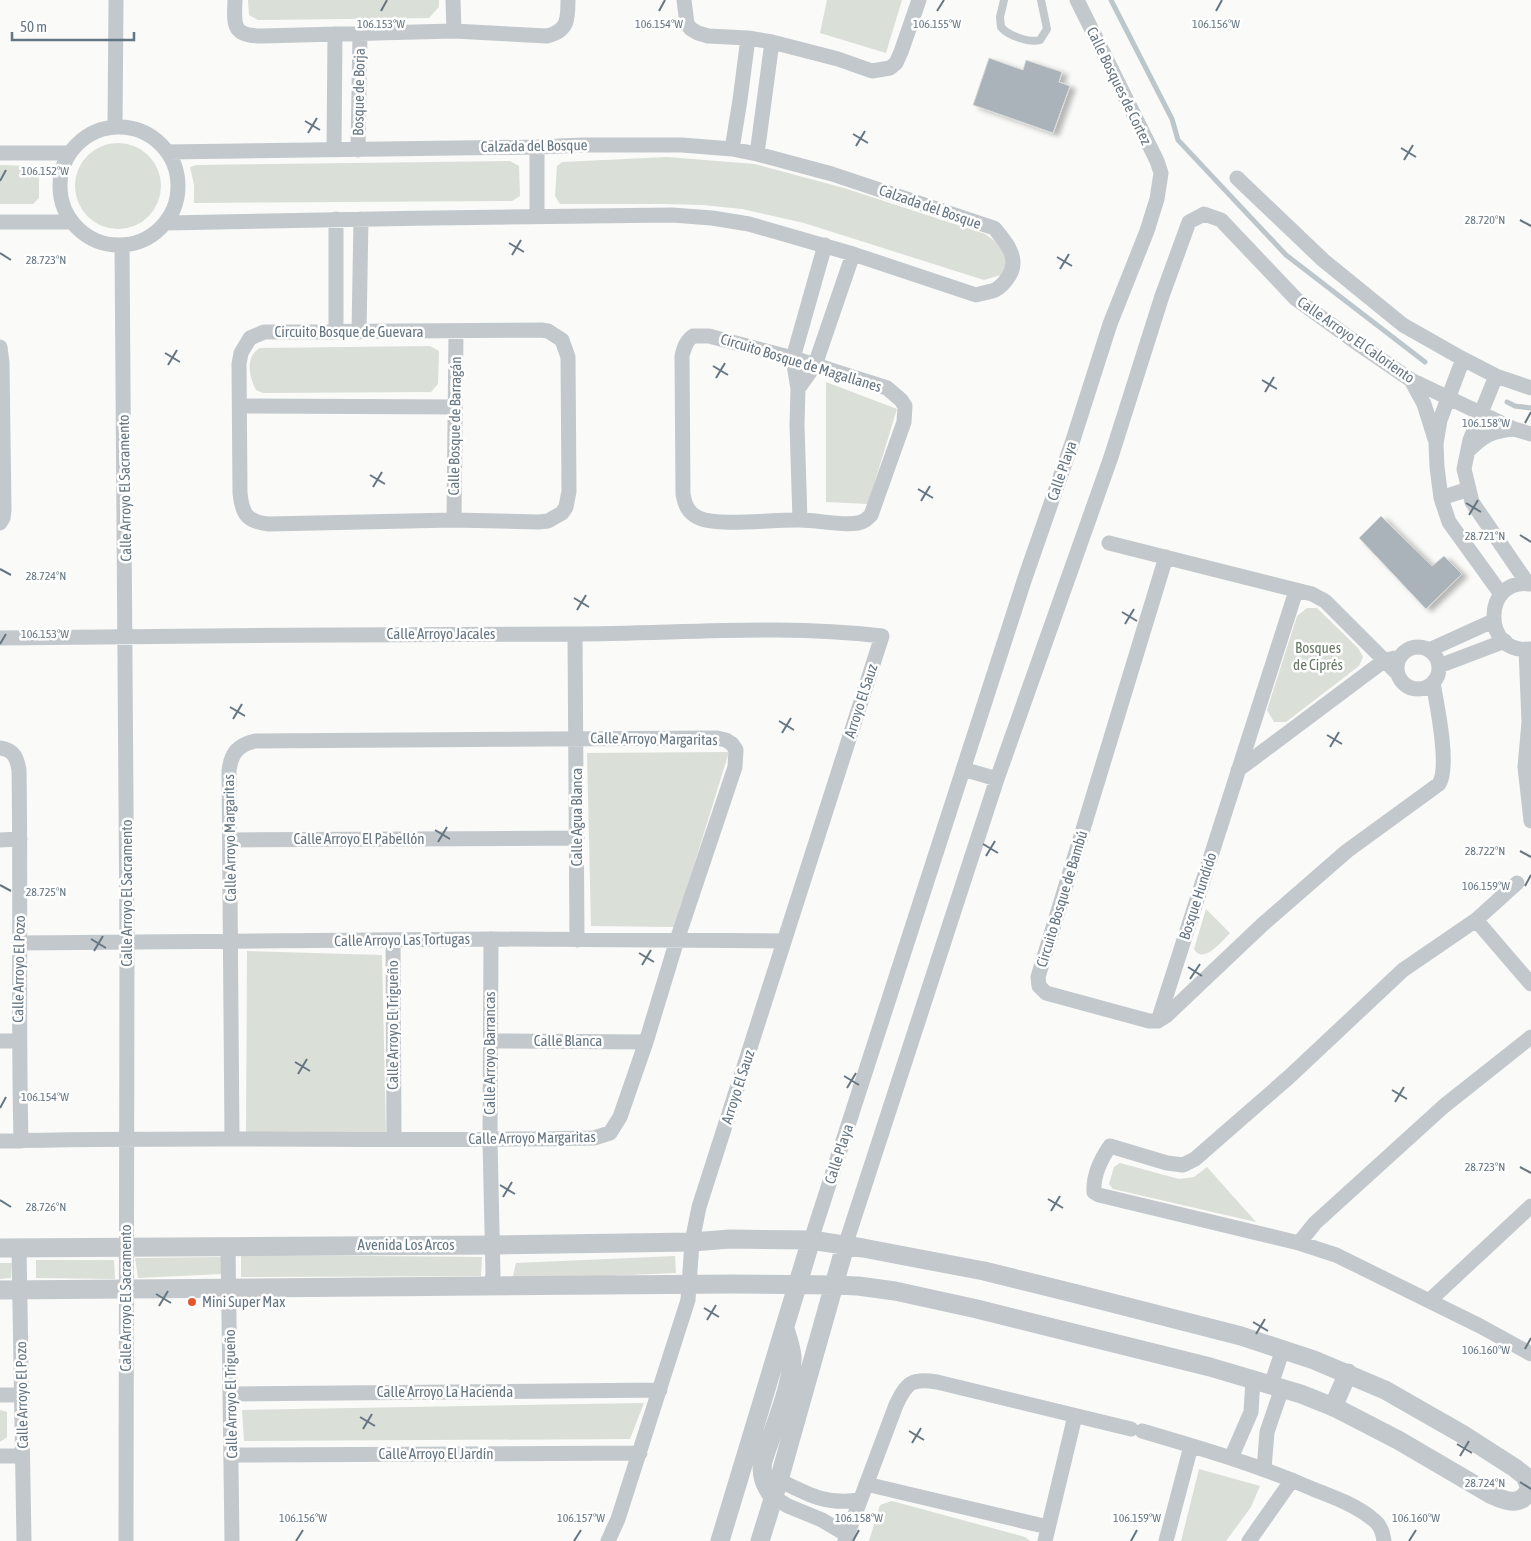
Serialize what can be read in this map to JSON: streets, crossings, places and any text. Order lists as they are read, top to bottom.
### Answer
{
  "streets": {
    "street": [
      "Calle Bosques de Cortez",
      "Bosque de Borja",
      "Calzada del Bosque",
      "Circuito Bosque de Guevara",
      "Calle Arroyo El Caloriento",
      "Circuito Bosque de Magallanes",
      "Calle Bosque de Barragán",
      "Calle Playa",
      "Calle Arroyo El Sacramento",
      "Calle Arroyo Jacales",
      "Arroyo El Sauz",
      "Calle Arroyo Margaritas",
      "Calle Agua Blanca",
      "Calle Arroyo El Pabellón",
      "Bosque Hundido",
      "Circuito Bosque de Bambú",
      "Calle Arroyo Las Tortugas",
      "Calle Arroyo El Pozo",
      "Calle Arroyo El Trigueño",
      "Calle Blanca",
      "Calle Arroyo Barrancas",
      "Avenida Los Arcos",
      "Calle Arroyo La Hacienda",
      "Calle Arroyo El Jardín"
    ]
  },
  "crossings": [
    ["Calle Bosques de Cortez", "Calle Playa"],
    ["Bosque de Borja", "Calzada del Bosque"],
    ["Calzada del Bosque", "Calle Arroyo El Sacramento"],
    ["Circuito Bosque de Guevara", "Calle Bosque de Barragán"],
    ["Calle Playa", "Avenida Los Arcos"],
    ["Calle Arroyo El Sacramento", "Calle Arroyo Jacales"],
    ["Calle Arroyo El Sacramento", "Calle Arroyo Margaritas"],
    ["Calle Arroyo El Sacramento", "Calle Arroyo Las Tortugas"],
    ["Calle Arroyo El Sacramento", "Avenida Los Arcos"],
    ["Calle Arroyo Jacales", "Arroyo El Sauz"],
    ["Calle Arroyo Jacales", "Calle Agua Blanca"],
    ["Arroyo El Sauz", "Calle Arroyo Las Tortugas"],
    ["Arroyo El Sauz", "Avenida Los Arcos"],
    ["Arroyo El Sauz", "Calle Arroyo La Hacienda"],
    ["Arroyo El Sauz", "Calle Arroyo El Jardín"],
    ["Calle Arroyo Margaritas", "Calle Agua Blanca"],
    ["Calle Arroyo Margaritas", "Calle Arroyo El Pabellón"],
    ["Calle Arroyo Margaritas", "Calle Arroyo Las Tortugas"],
    ["Calle Arroyo Margaritas", "Calle Arroyo El Pozo"],
    ["Calle Arroyo Margaritas", "Calle Arroyo El Trigueño"],
    ["Calle Arroyo Margaritas", "Calle Blanca"],
    ["Calle Arroyo Margaritas", "Calle Arroyo Barrancas"],
    ["Calle Agua Blanca", "Calle Arroyo El Pabellón"],
    ["Calle Agua Blanca", "Calle Arroyo Las Tortugas"],
    ["Bosque Hundido", "Circuito Bosque de Bambú"],
    ["Calle Arroyo Las Tortugas", "Calle Arroyo El Pozo"],
    ["Calle Arroyo Las Tortugas", "Calle Arroyo El Trigueño"],
    ["Calle Arroyo Las Tortugas", "Calle Arroyo Barrancas"],
    ["Calle Arroyo El Pozo", "Avenida Los Arcos"],
    ["Calle Arroyo El Trigueño", "Avenida Los Arcos"],
    ["Calle Arroyo El Trigueño", "Calle Arroyo La Hacienda"],
    ["Calle Arroyo El Trigueño", "Calle Arroyo El Jardín"],
    ["Calle Blanca", "Calle Arroyo Barrancas"],
    ["Calle Arroyo Barrancas", "Avenida Los Arcos"]
  ],
  "parks": ["Bosques de Ciprés"],
  "places": ["Mini Super Max"],
  "scale_bar": "50 m",
  "coordinates": [
    "106.153°W",
    "106.154°W",
    "106.155°W",
    "106.156°W",
    "106.152°W",
    "28.720°N",
    "28.723°N",
    "106.158°W",
    "28.721°N",
    "28.724°N",
    "28.722°N",
    "106.159°W",
    "28.725°N",
    "28.726°N",
    "106.160°W",
    "106.157°W"
  ]
}
